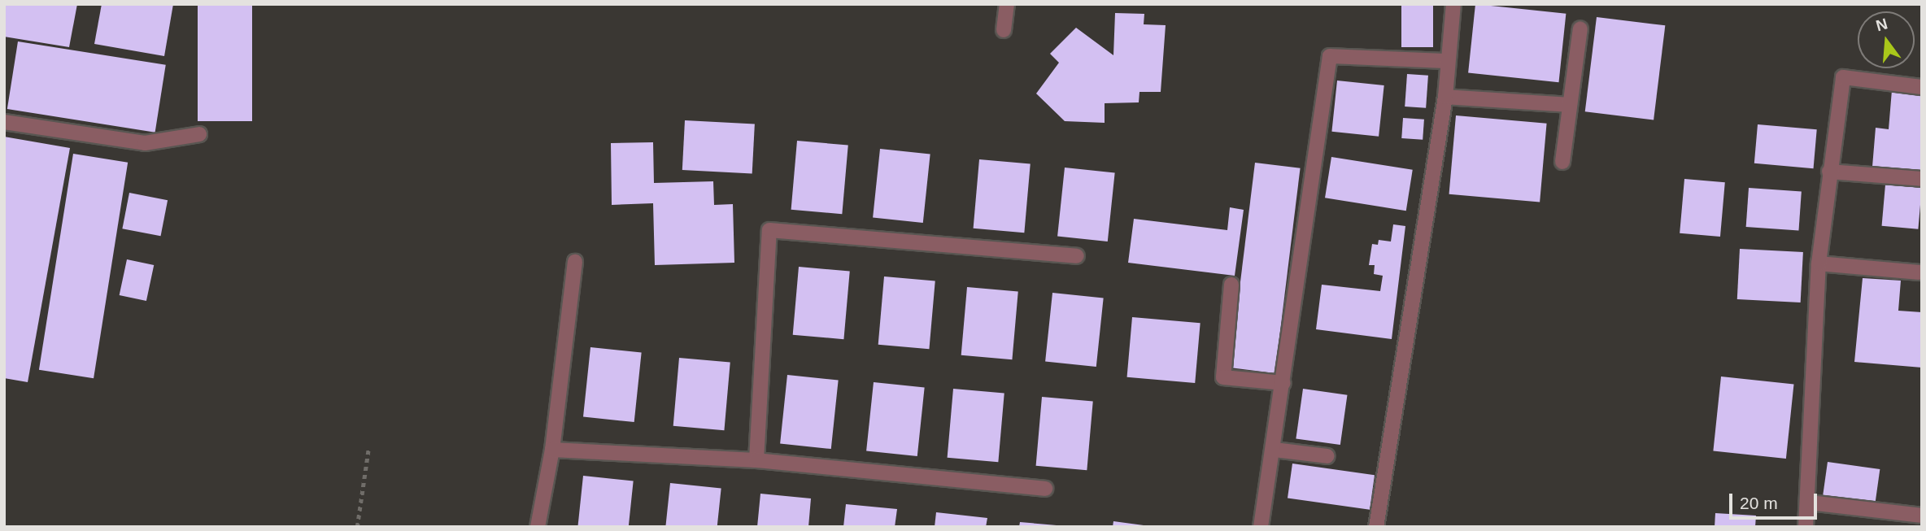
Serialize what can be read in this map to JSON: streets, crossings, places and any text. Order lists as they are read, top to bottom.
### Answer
{
  "scale_bar": "20 m",
  "north": "top"
}
